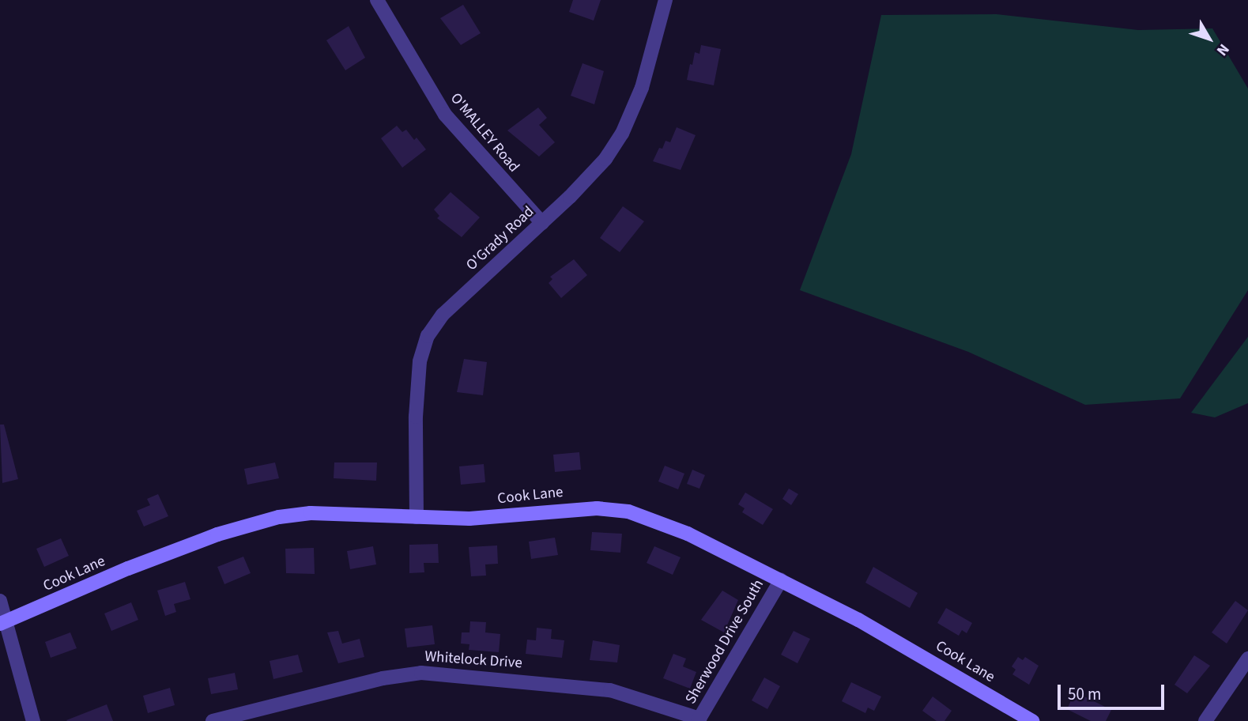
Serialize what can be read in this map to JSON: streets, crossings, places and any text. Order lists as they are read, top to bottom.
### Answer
{
  "streets": {
    "street": [
      "O'MALLEY Road",
      "O'Grady Road",
      "Cook Lane",
      "Sherwood Drive South",
      "Whitelock Drive"
    ]
  },
  "crossings": [
    ["O'MALLEY Road", "O'Grady Road"],
    ["O'Grady Road", "Cook Lane"],
    ["Cook Lane", "Sherwood Drive South"],
    ["Sherwood Drive South", "Whitelock Drive"]
  ],
  "scale_bar": "50 m",
  "north": "bottom right"
}
